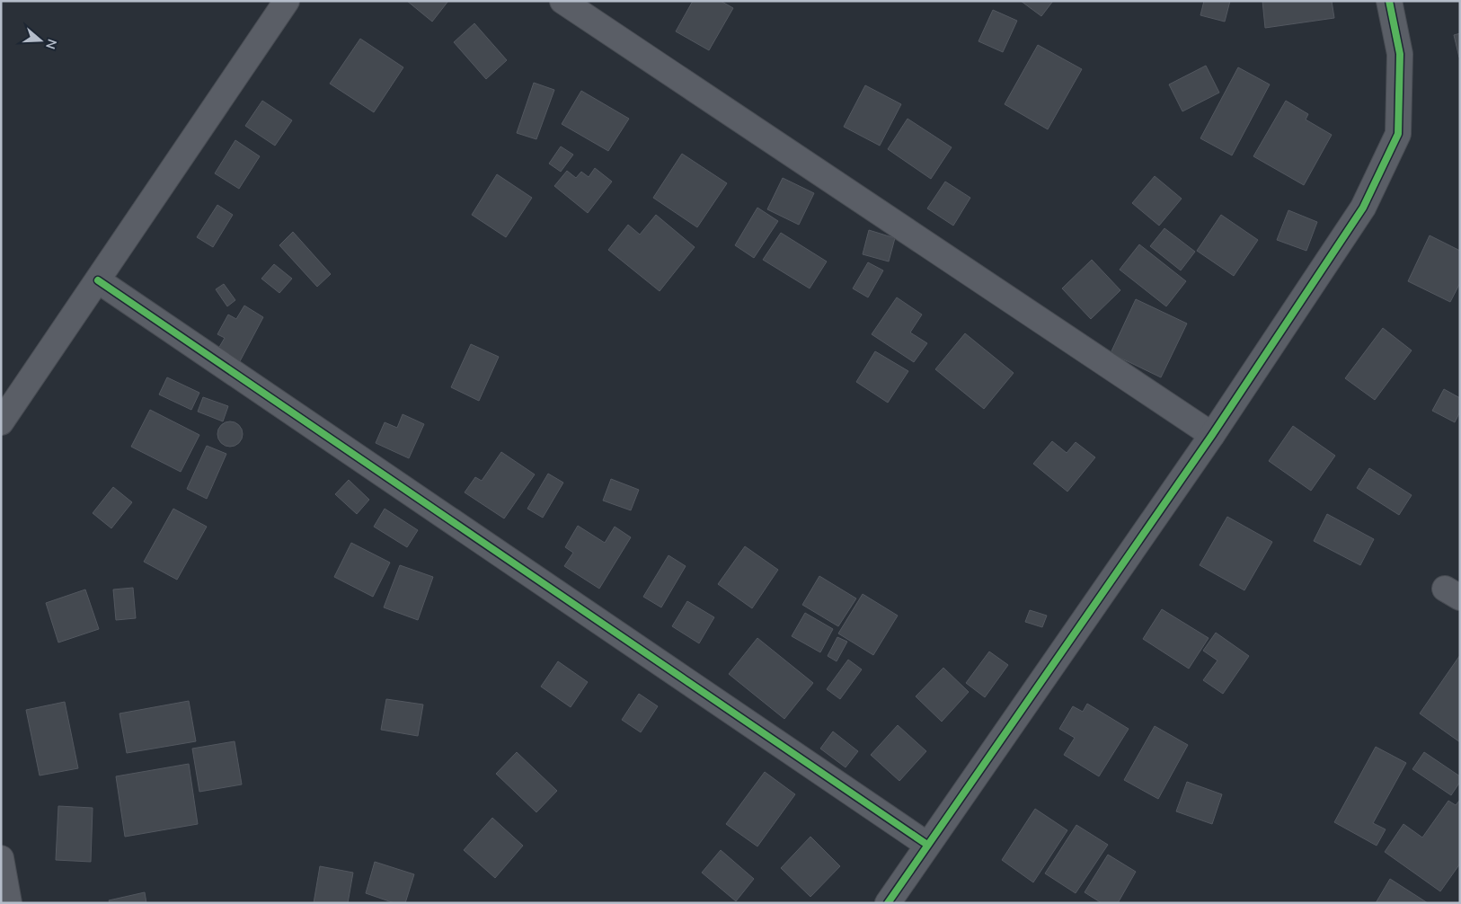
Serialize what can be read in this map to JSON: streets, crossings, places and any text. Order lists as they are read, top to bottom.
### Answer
{
  "north": "right"
}
